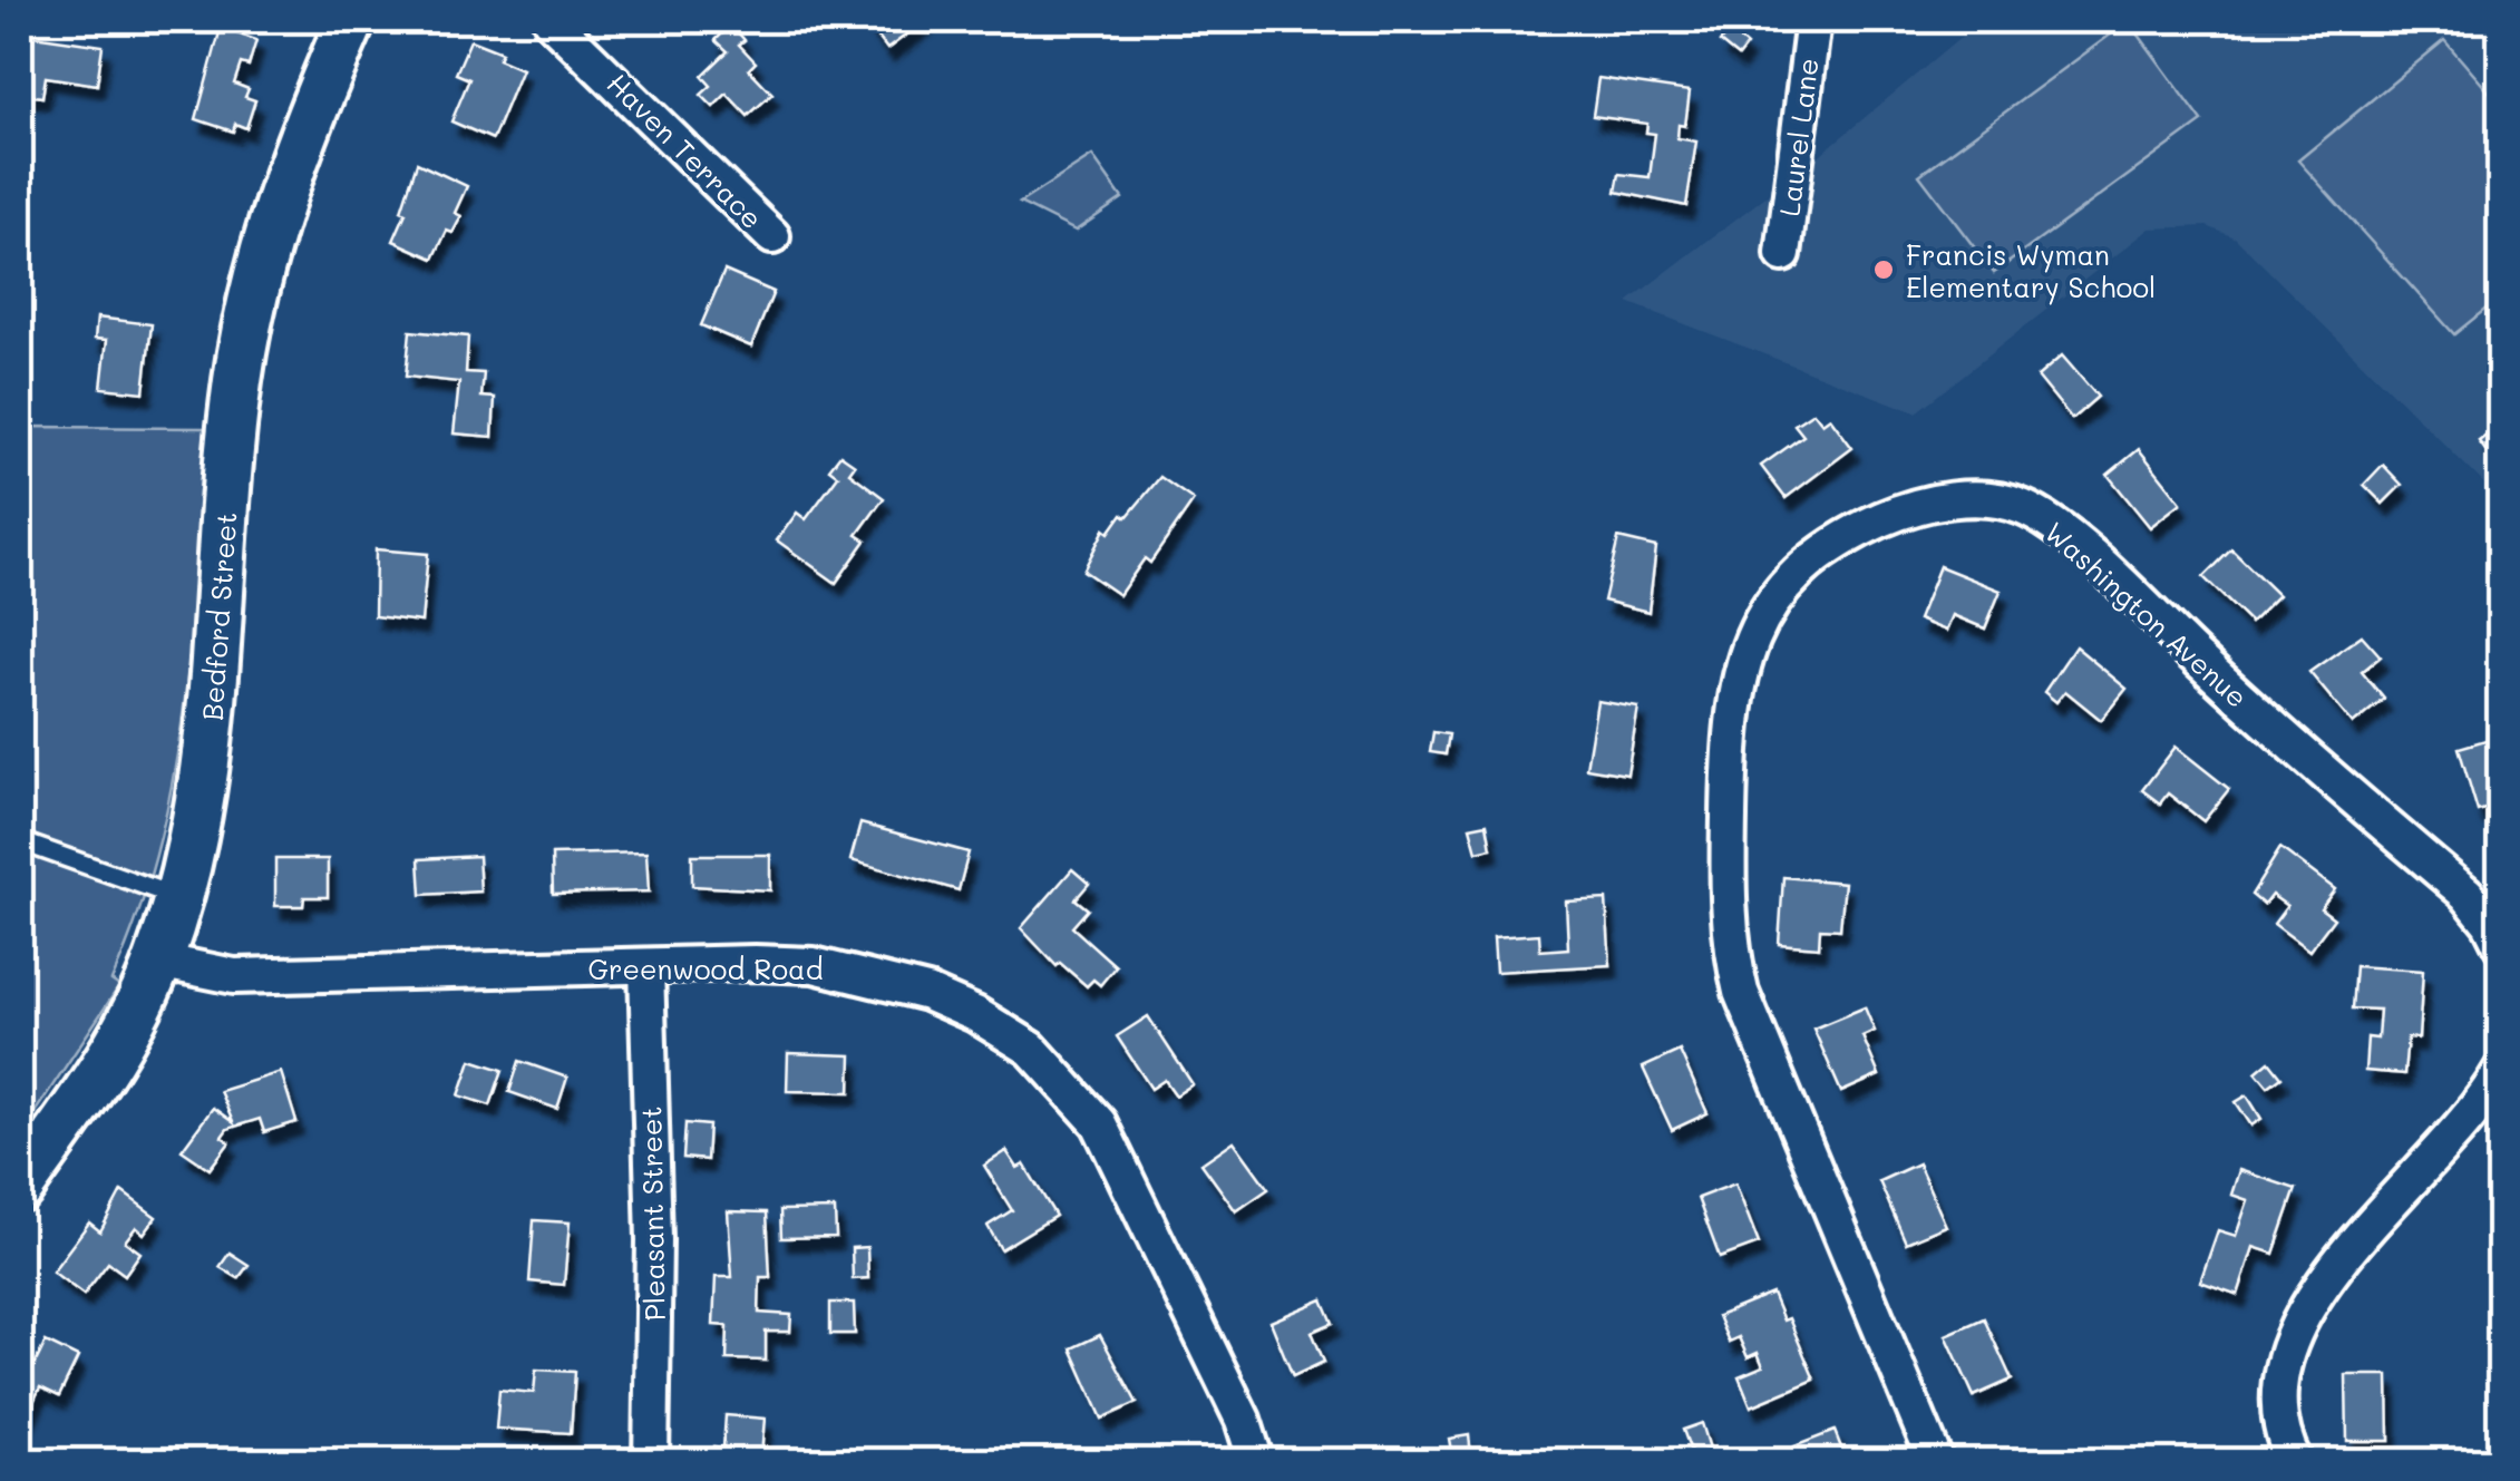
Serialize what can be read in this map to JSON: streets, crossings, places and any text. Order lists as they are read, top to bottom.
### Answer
{
  "streets": {
    "main road": ["Bedford Street"],
    "street": [
      "Laurel Lane",
      "Haven Terrace",
      "Washington Avenue",
      "Greenwood Road",
      "Pleasant Street"
    ]
  },
  "crossings": [
    ["Bedford Street", "Greenwood Road"],
    ["Greenwood Road", "Pleasant Street"]
  ],
  "places": ["Francis Wyman Elementary School"]
}
